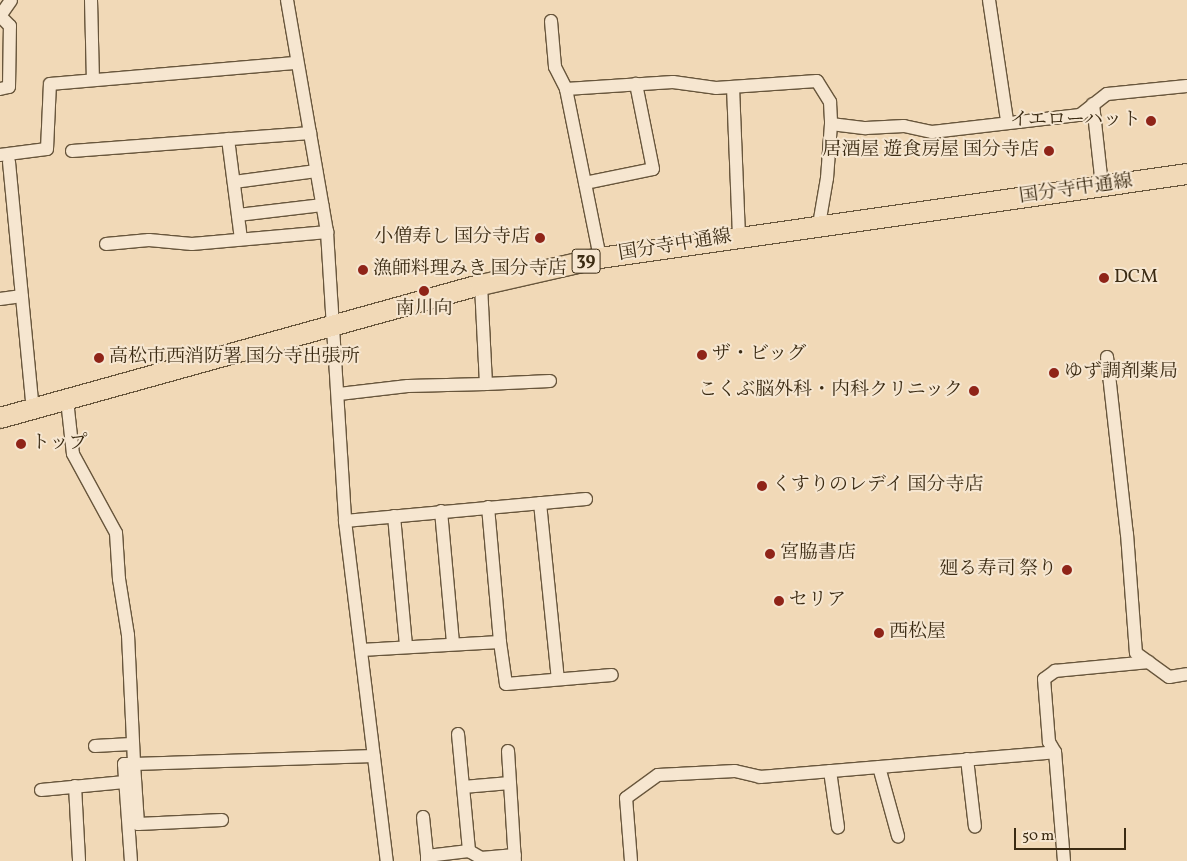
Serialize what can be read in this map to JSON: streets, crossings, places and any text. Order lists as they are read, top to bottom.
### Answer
{
  "streets": {
    "main road": ["国分寺中通線", "39"]
  },
  "places": [
    "イエローハット",
    "居酒屋 遊食房屋 国分寺店",
    "小僧寿し 国分寺店",
    "漁師料理みき 国分寺店",
    "DCM",
    "南川向",
    "ザ・ビッグ",
    "高松市西消防署 国分寺出張所",
    "ゆず調剤薬局",
    "こくぶ脳外科・内科クリニック",
    "トップ",
    "くすりのレデイ 国分寺店",
    "宮脇書店",
    "廻る寿司 祭り",
    "セリア",
    "西松屋"
  ],
  "scale_bar": "50 m"
}
